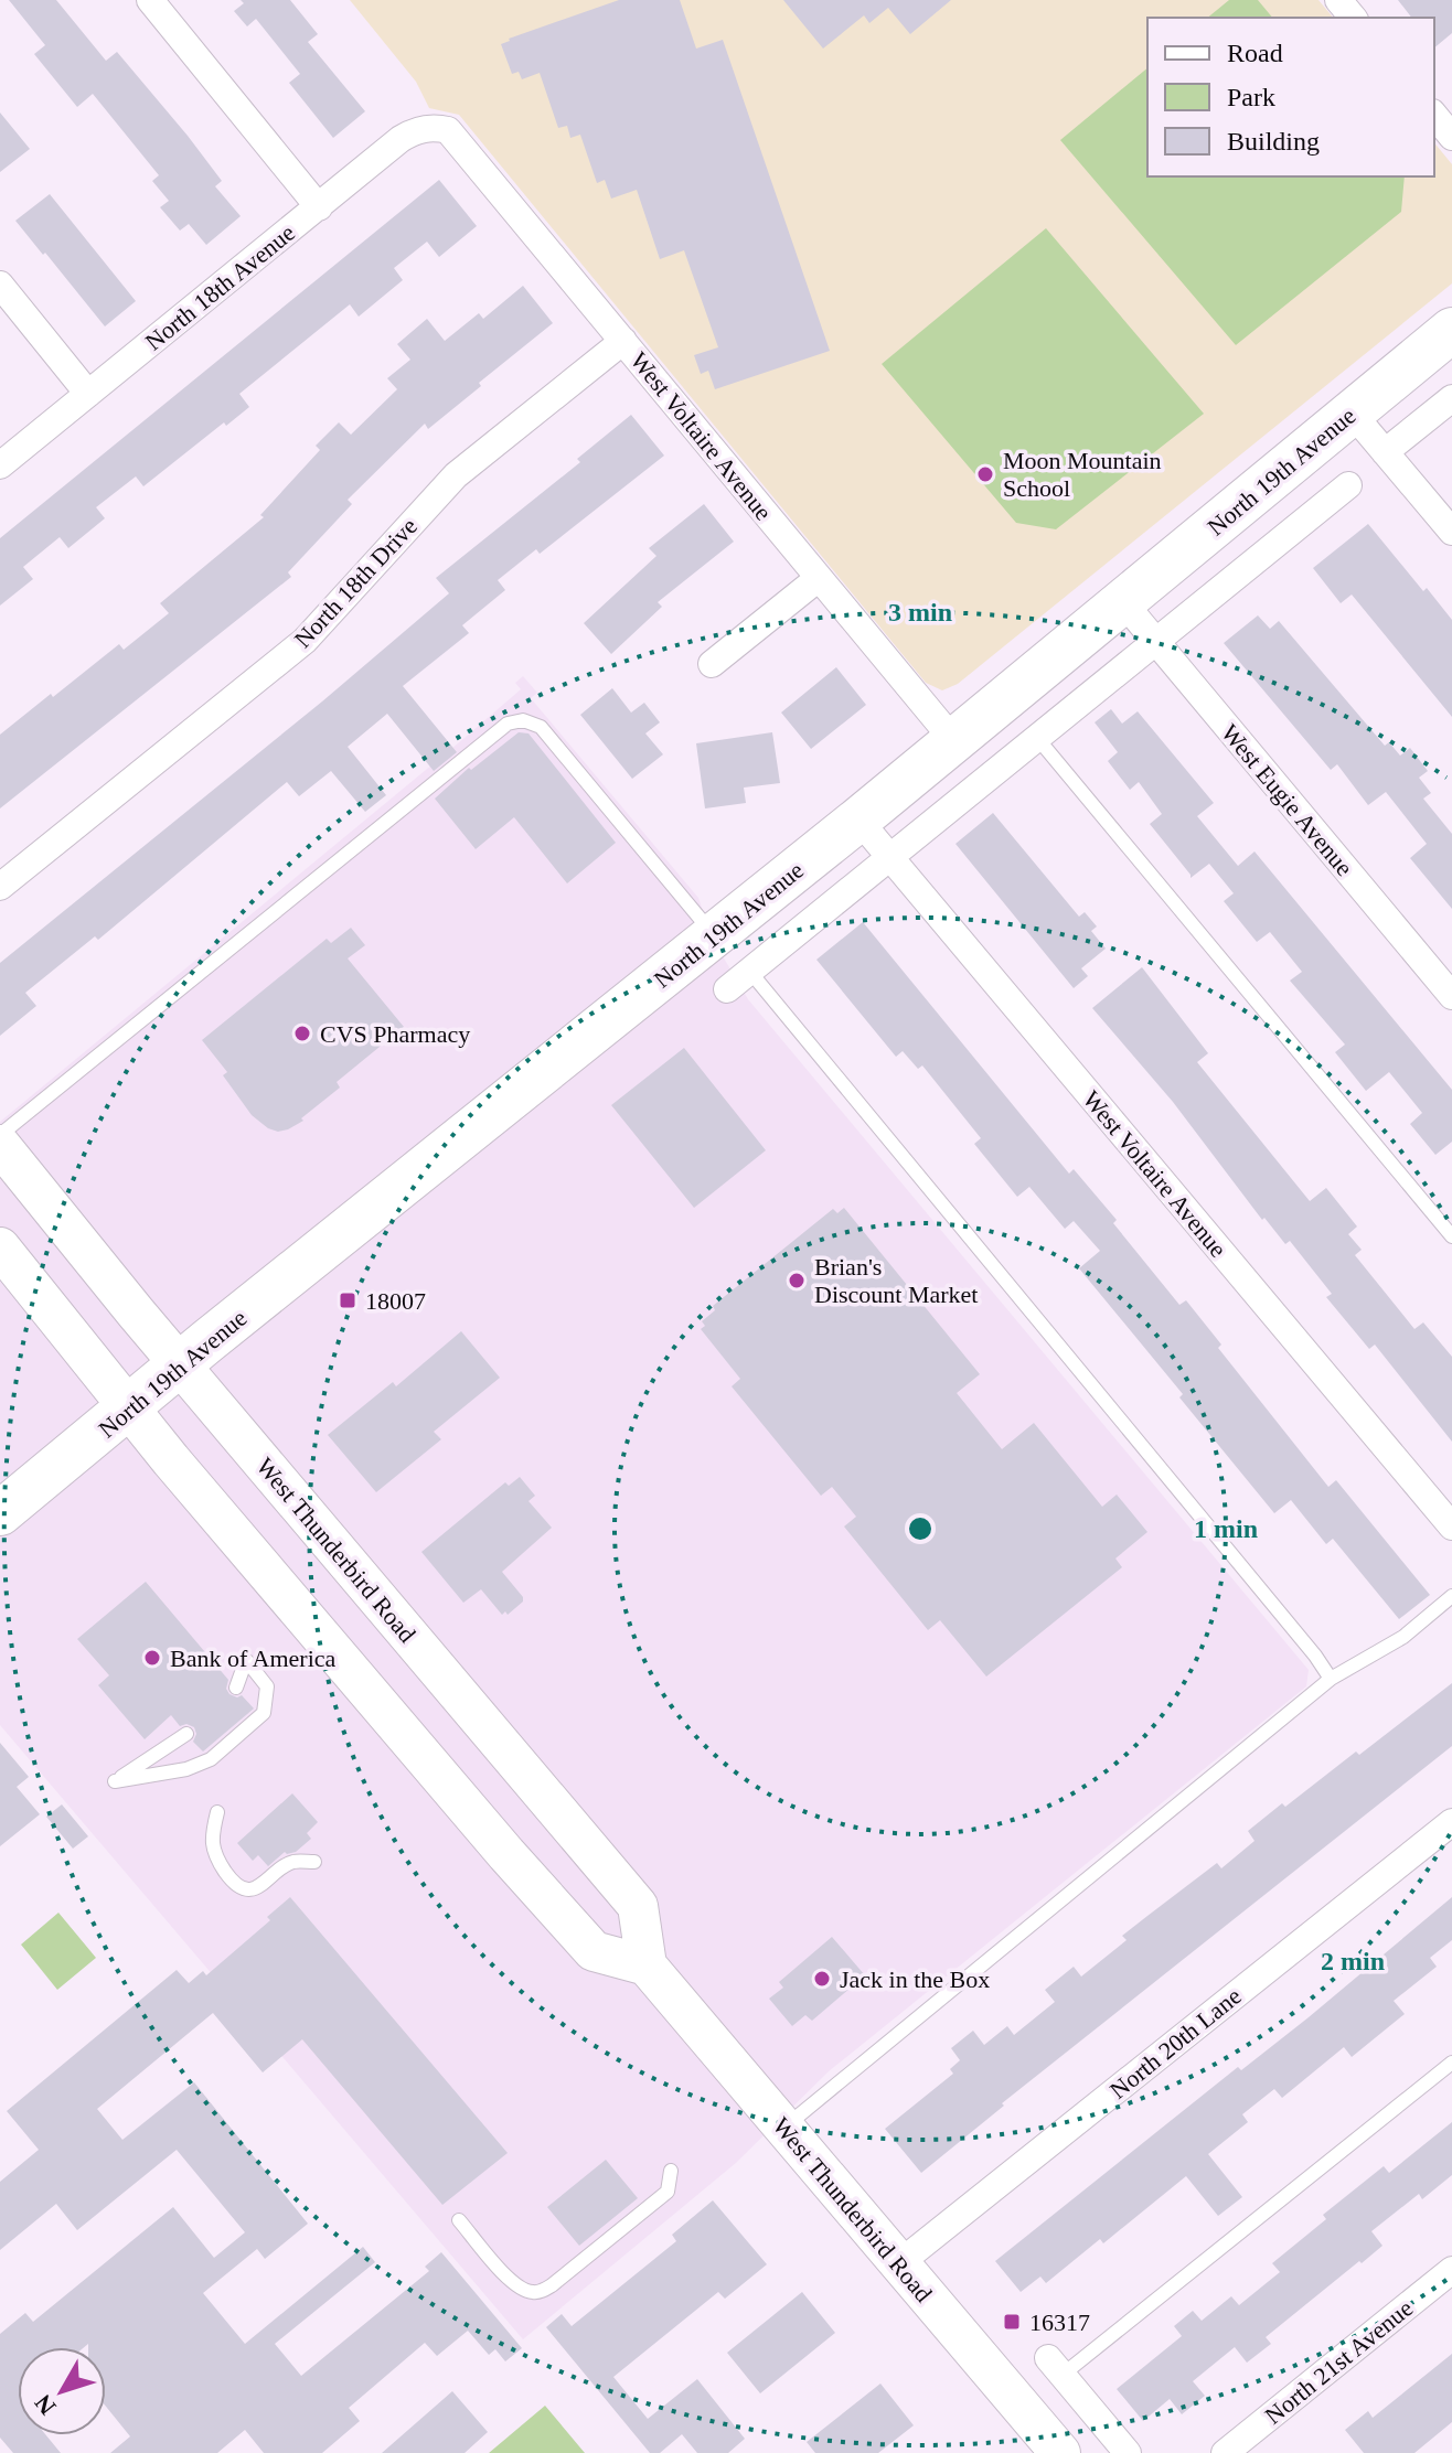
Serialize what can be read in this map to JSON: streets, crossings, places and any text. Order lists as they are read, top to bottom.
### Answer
{
  "streets": {
    "main road": ["North 19th Avenue", "West Thunderbird Road"],
    "street": [
      "North 18th Avenue",
      "West Voltaire Avenue",
      "North 18th Drive",
      "West Eugie Avenue",
      "North 20th Lane",
      "North 21st Avenue"
    ]
  },
  "crossings": [
    ["North 18th Avenue", "West Voltaire Avenue"],
    ["West Voltaire Avenue", "North 19th Avenue"],
    ["West Voltaire Avenue", "North 18th Drive"],
    ["North 19th Avenue", "West Eugie Avenue"],
    ["North 19th Avenue", "West Thunderbird Road"],
    ["West Thunderbird Road", "North 20th Lane"]
  ],
  "places": {
    "other": [
      "Moon Mountain School",
      "CVS Pharmacy",
      "Brian's Discount Market",
      "Bank of America",
      "Jack in the Box"
    ],
    "transit": ["18007", "16317"]
  },
  "legend": ["Road", "Park", "Building"],
  "north": "bottom left",
  "rings": ["3 min", "1 min", "2 min"]
}
